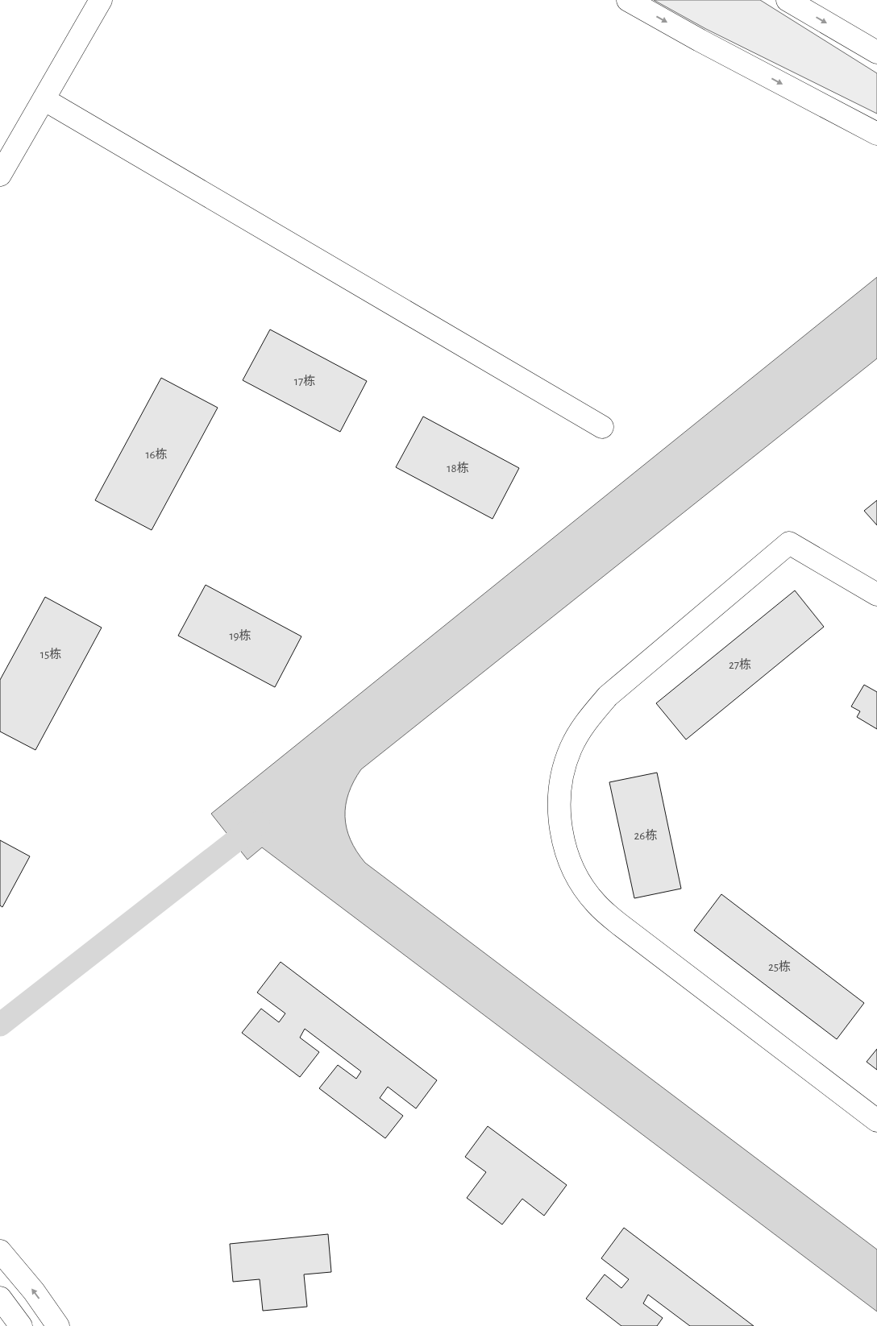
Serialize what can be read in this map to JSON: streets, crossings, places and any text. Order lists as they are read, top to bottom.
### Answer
{
  "house_numbers": [
    "17栋",
    "16栋",
    "18栋",
    "19栋",
    "15栋",
    "27栋",
    "26栋",
    "25栋"
  ]
}
